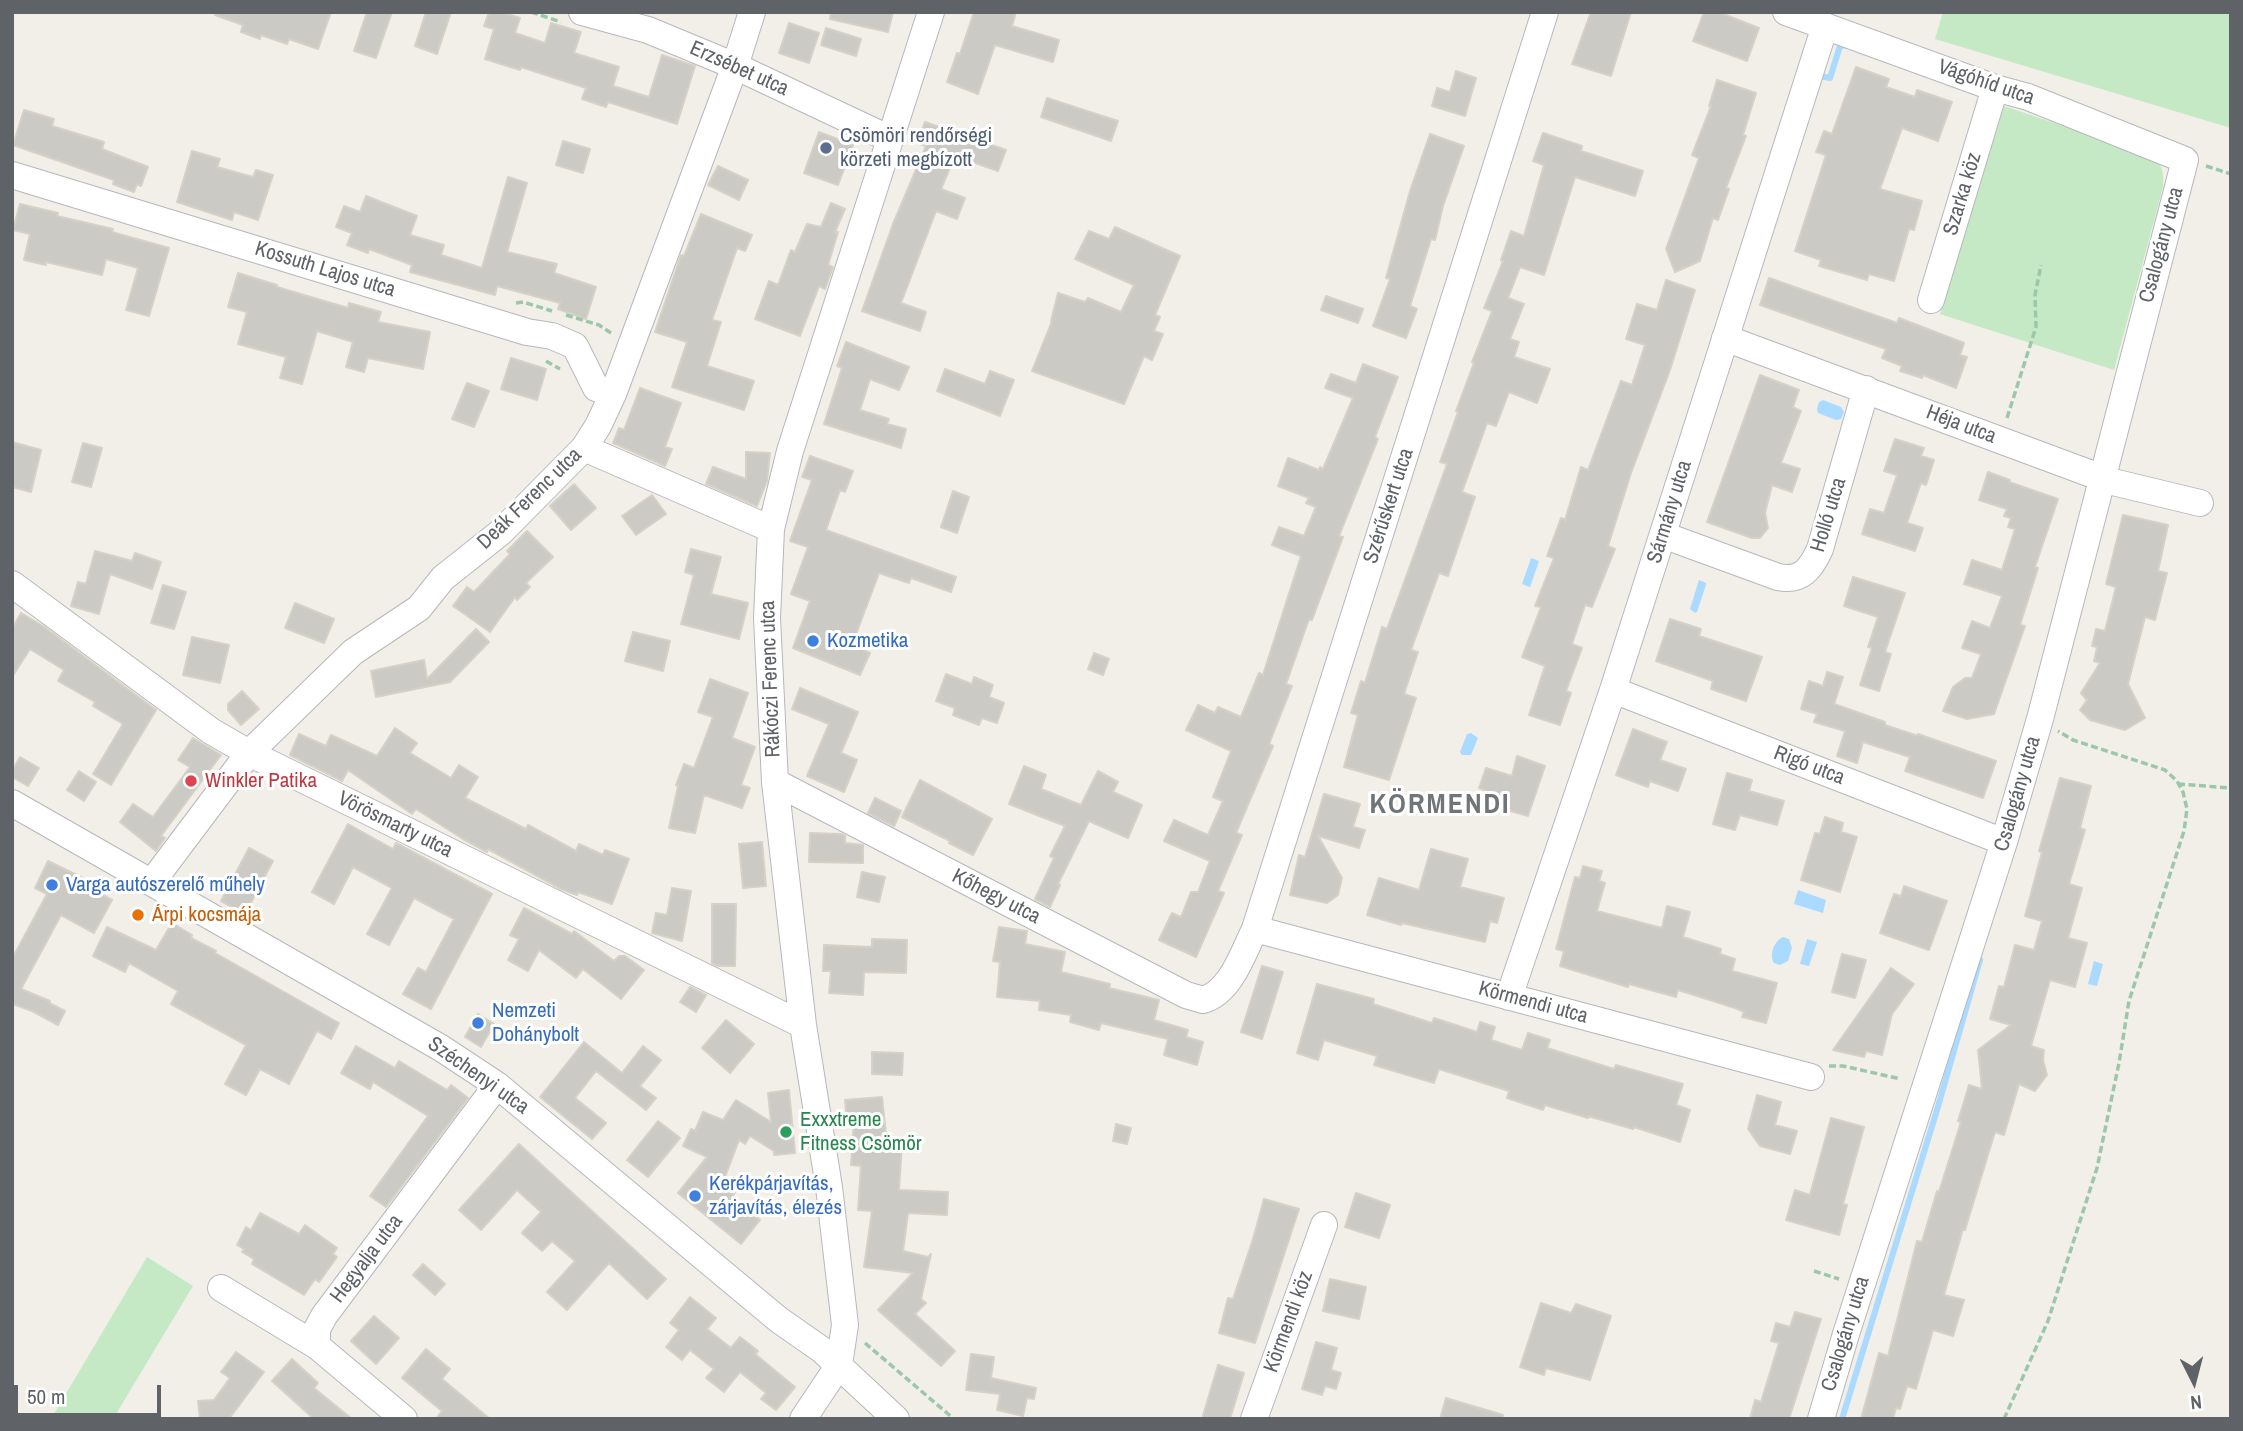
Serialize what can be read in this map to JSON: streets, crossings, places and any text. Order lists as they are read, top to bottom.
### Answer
{
  "streets": {
    "street": [
      "Erzsébet utca",
      "Vágóhíd utca",
      "Szarka köz",
      "Csalogány utca",
      "Kossuth Lajos utca",
      "Héja utca",
      "Deák Ferenc utca",
      "Szérűskert utca",
      "Sármány utca",
      "Holló utca",
      "Rákóczi Ferenc utca",
      "Rigó utca",
      "Vörösmarty utca",
      "Kőhegy utca",
      "Körmendi utca",
      "Széchenyi utca",
      "Hegyalja utca",
      "Körmendi köz"
    ]
  },
  "crossings": [
    ["Erzsébet utca", "Deák Ferenc utca"],
    ["Erzsébet utca", "Rákóczi Ferenc utca"],
    ["Vágóhíd utca", "Szarka köz"],
    ["Vágóhíd utca", "Csalogány utca"],
    ["Vágóhíd utca", "Sármány utca"],
    ["Csalogány utca", "Héja utca"],
    ["Csalogány utca", "Rigó utca"],
    ["Kossuth Lajos utca", "Deák Ferenc utca"],
    ["Héja utca", "Sármány utca"],
    ["Héja utca", "Holló utca"],
    ["Deák Ferenc utca", "Vörösmarty utca"],
    ["Deák Ferenc utca", "Széchenyi utca"],
    ["Szérűskert utca", "Kőhegy utca"],
    ["Szérűskert utca", "Körmendi utca"],
    ["Sármány utca", "Holló utca"],
    ["Sármány utca", "Rigó utca"],
    ["Sármány utca", "Körmendi utca"],
    ["Rákóczi Ferenc utca", "Vörösmarty utca"],
    ["Rákóczi Ferenc utca", "Kőhegy utca"],
    ["Rákóczi Ferenc utca", "Széchenyi utca"],
    ["Széchenyi utca", "Hegyalja utca"]
  ],
  "districts": ["KÖRMENDI"],
  "places": [
    "Csömöri rendőrségi körzeti megbízott",
    "Kozmetika",
    "Winkler Patika",
    "Varga autószerelő műhely",
    "Árpi kocsmája",
    "Nemzeti Dohánybolt",
    "Exxxtreme Fitness Csömör",
    "Kerékpárjavítás, zárjavítás, élezés"
  ],
  "scale_bar": "50 m",
  "north": "bottom"
}
